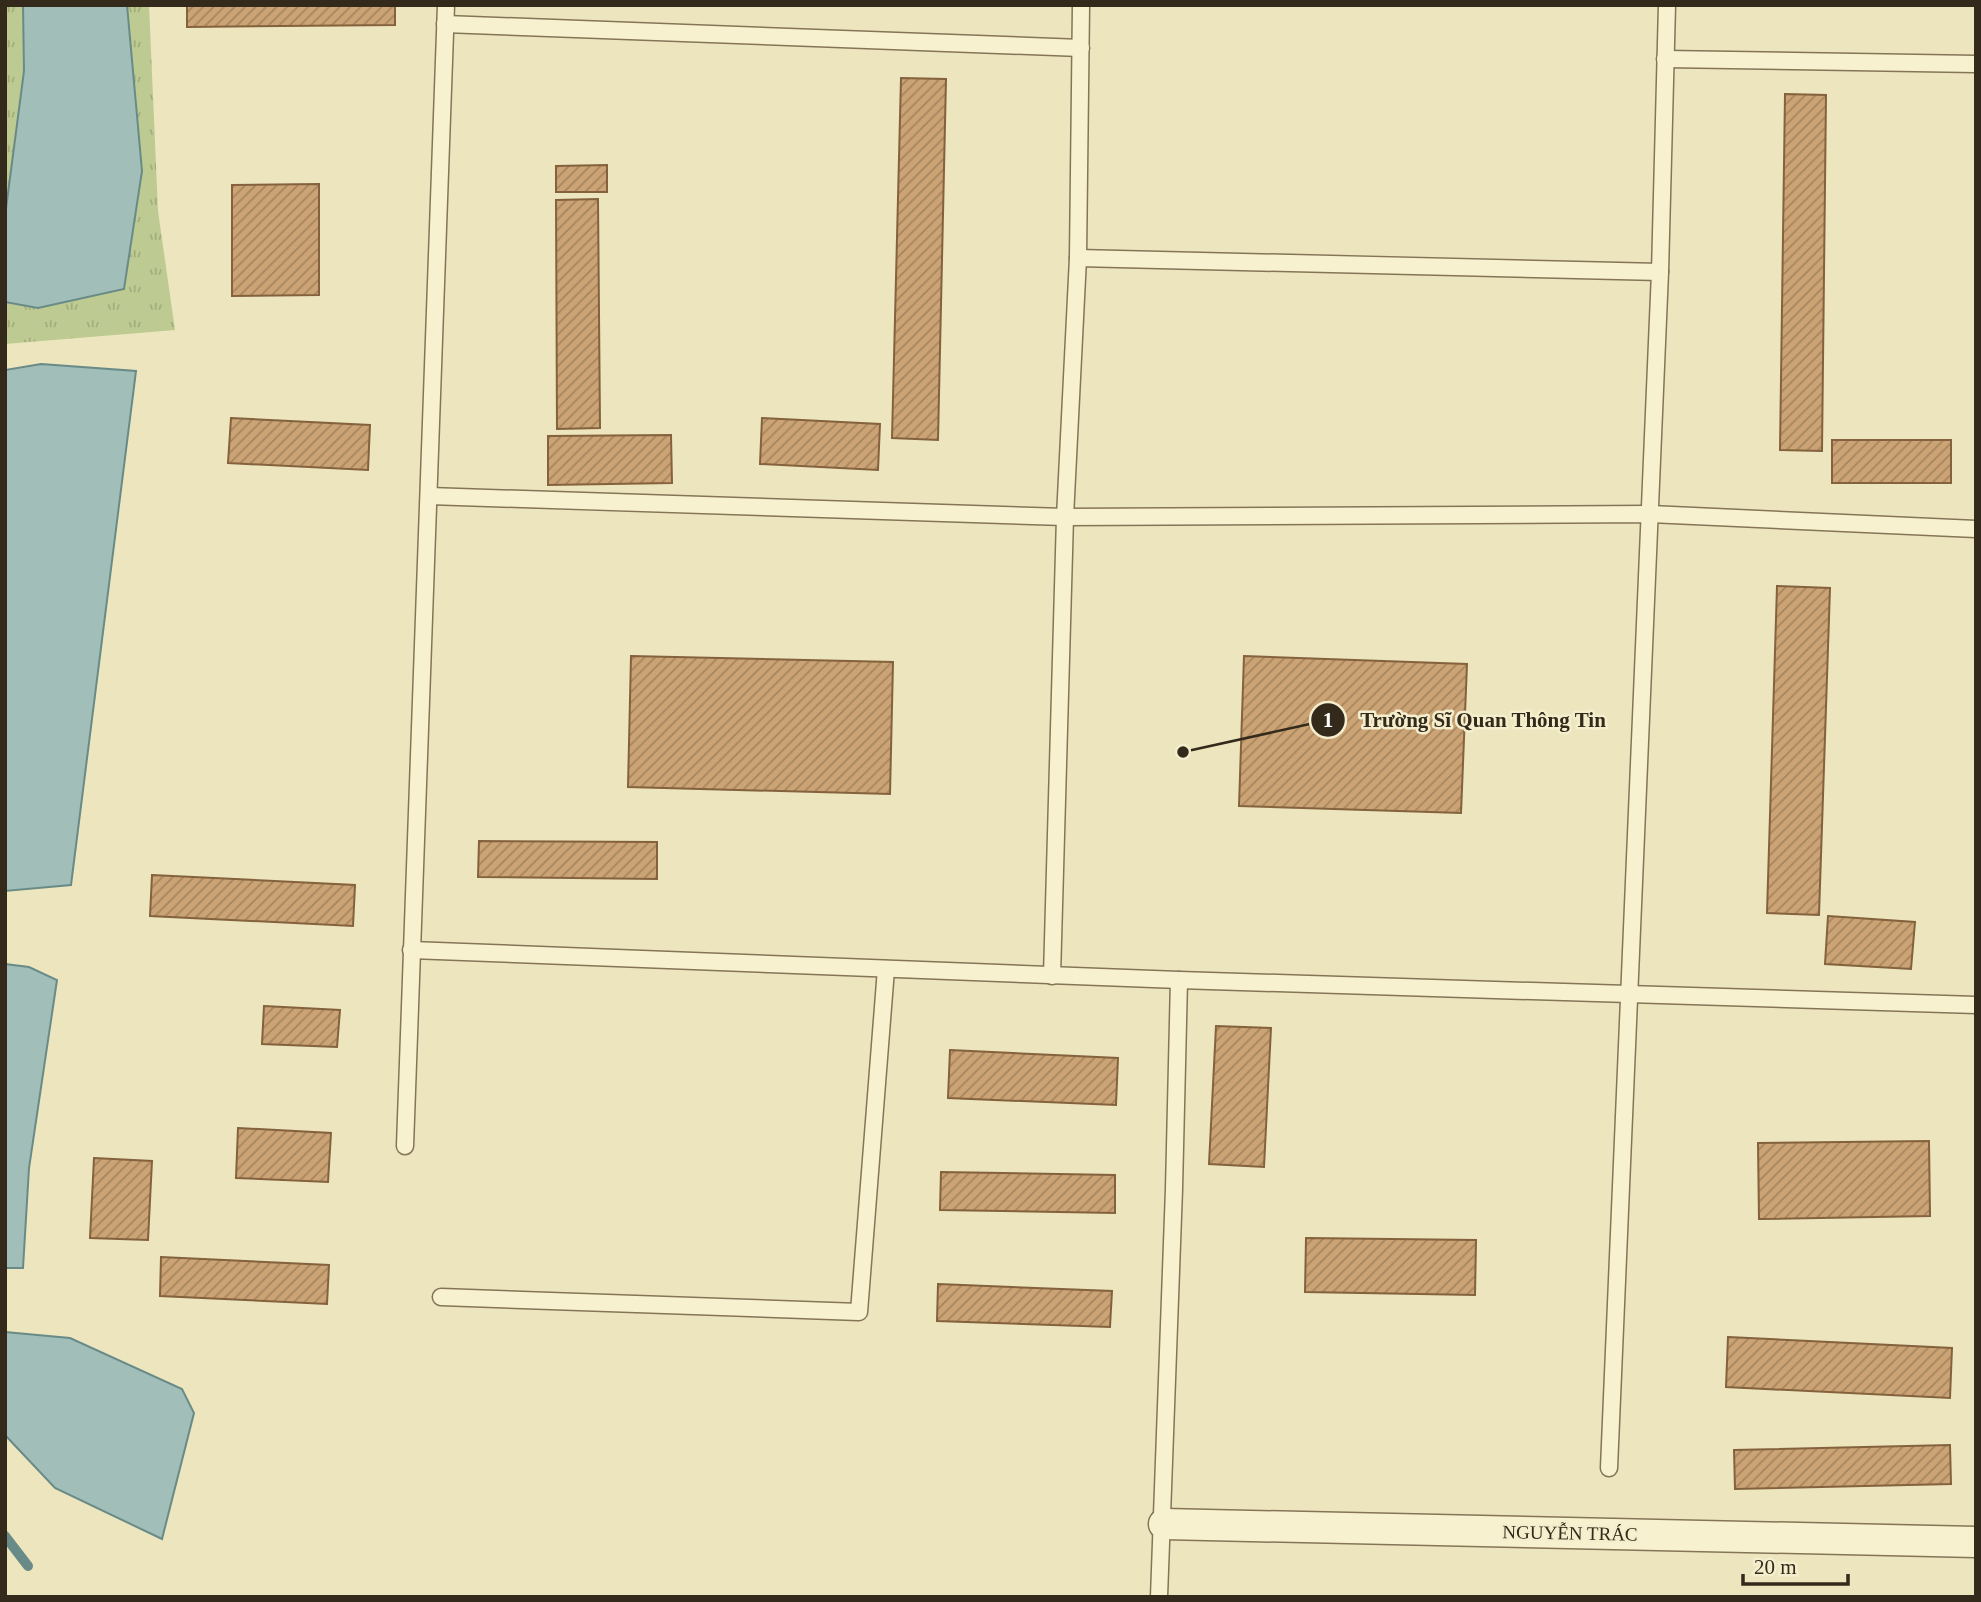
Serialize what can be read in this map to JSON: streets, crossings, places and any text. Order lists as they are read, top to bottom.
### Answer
{
  "streets": {
    "street": ["NGUYỄN TRÁC"]
  },
  "places": ["Trường Sĩ Quan Thông Tin"],
  "scale_bar": "20 m"
}
